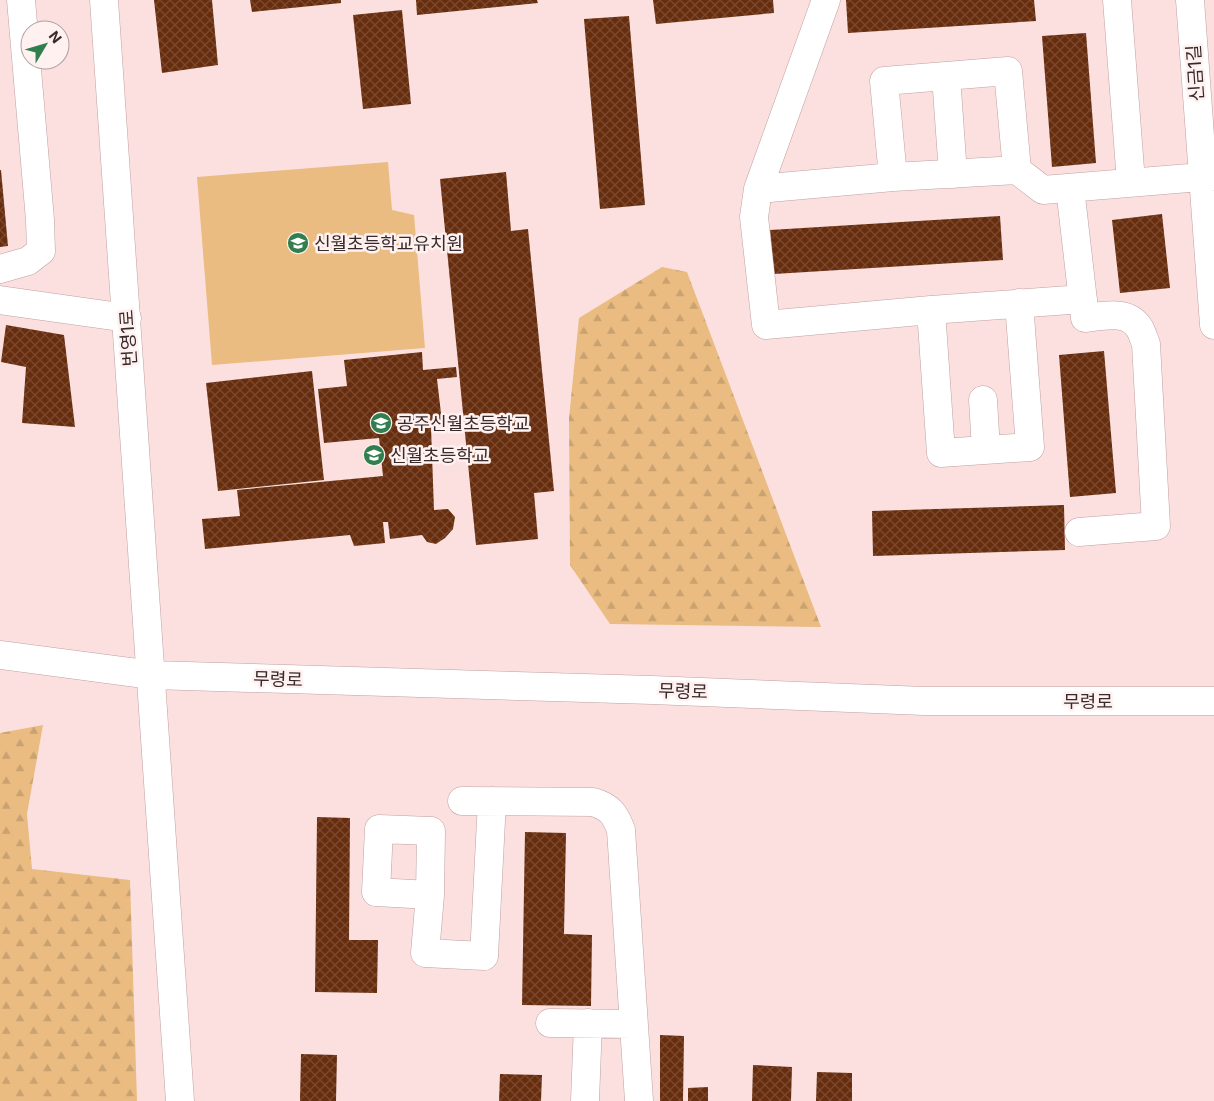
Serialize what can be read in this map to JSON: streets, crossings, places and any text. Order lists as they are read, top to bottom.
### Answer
{
  "streets": {
    "main road": ["신금1길", "번영1로", "무령로"]
  },
  "crossings": [
    ["번영1로", "무령로"]
  ],
  "places": {
    "school or university": ["신월초등학교유치원", "공주신월초등학교", "신월초등학교"]
  },
  "north": "top right"
}
